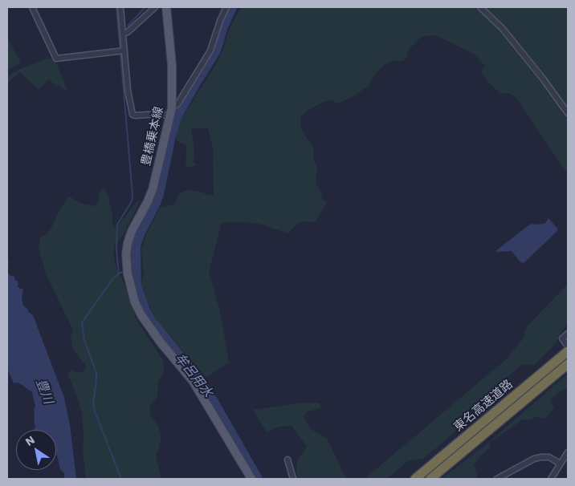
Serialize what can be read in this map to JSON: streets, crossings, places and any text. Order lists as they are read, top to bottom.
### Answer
{
  "streets": {
    "highway": ["東名高速道路"],
    "main road": ["豊橋乗本線"]
  },
  "water": ["牟呂用水", "豊川"],
  "north": "top left"
}
